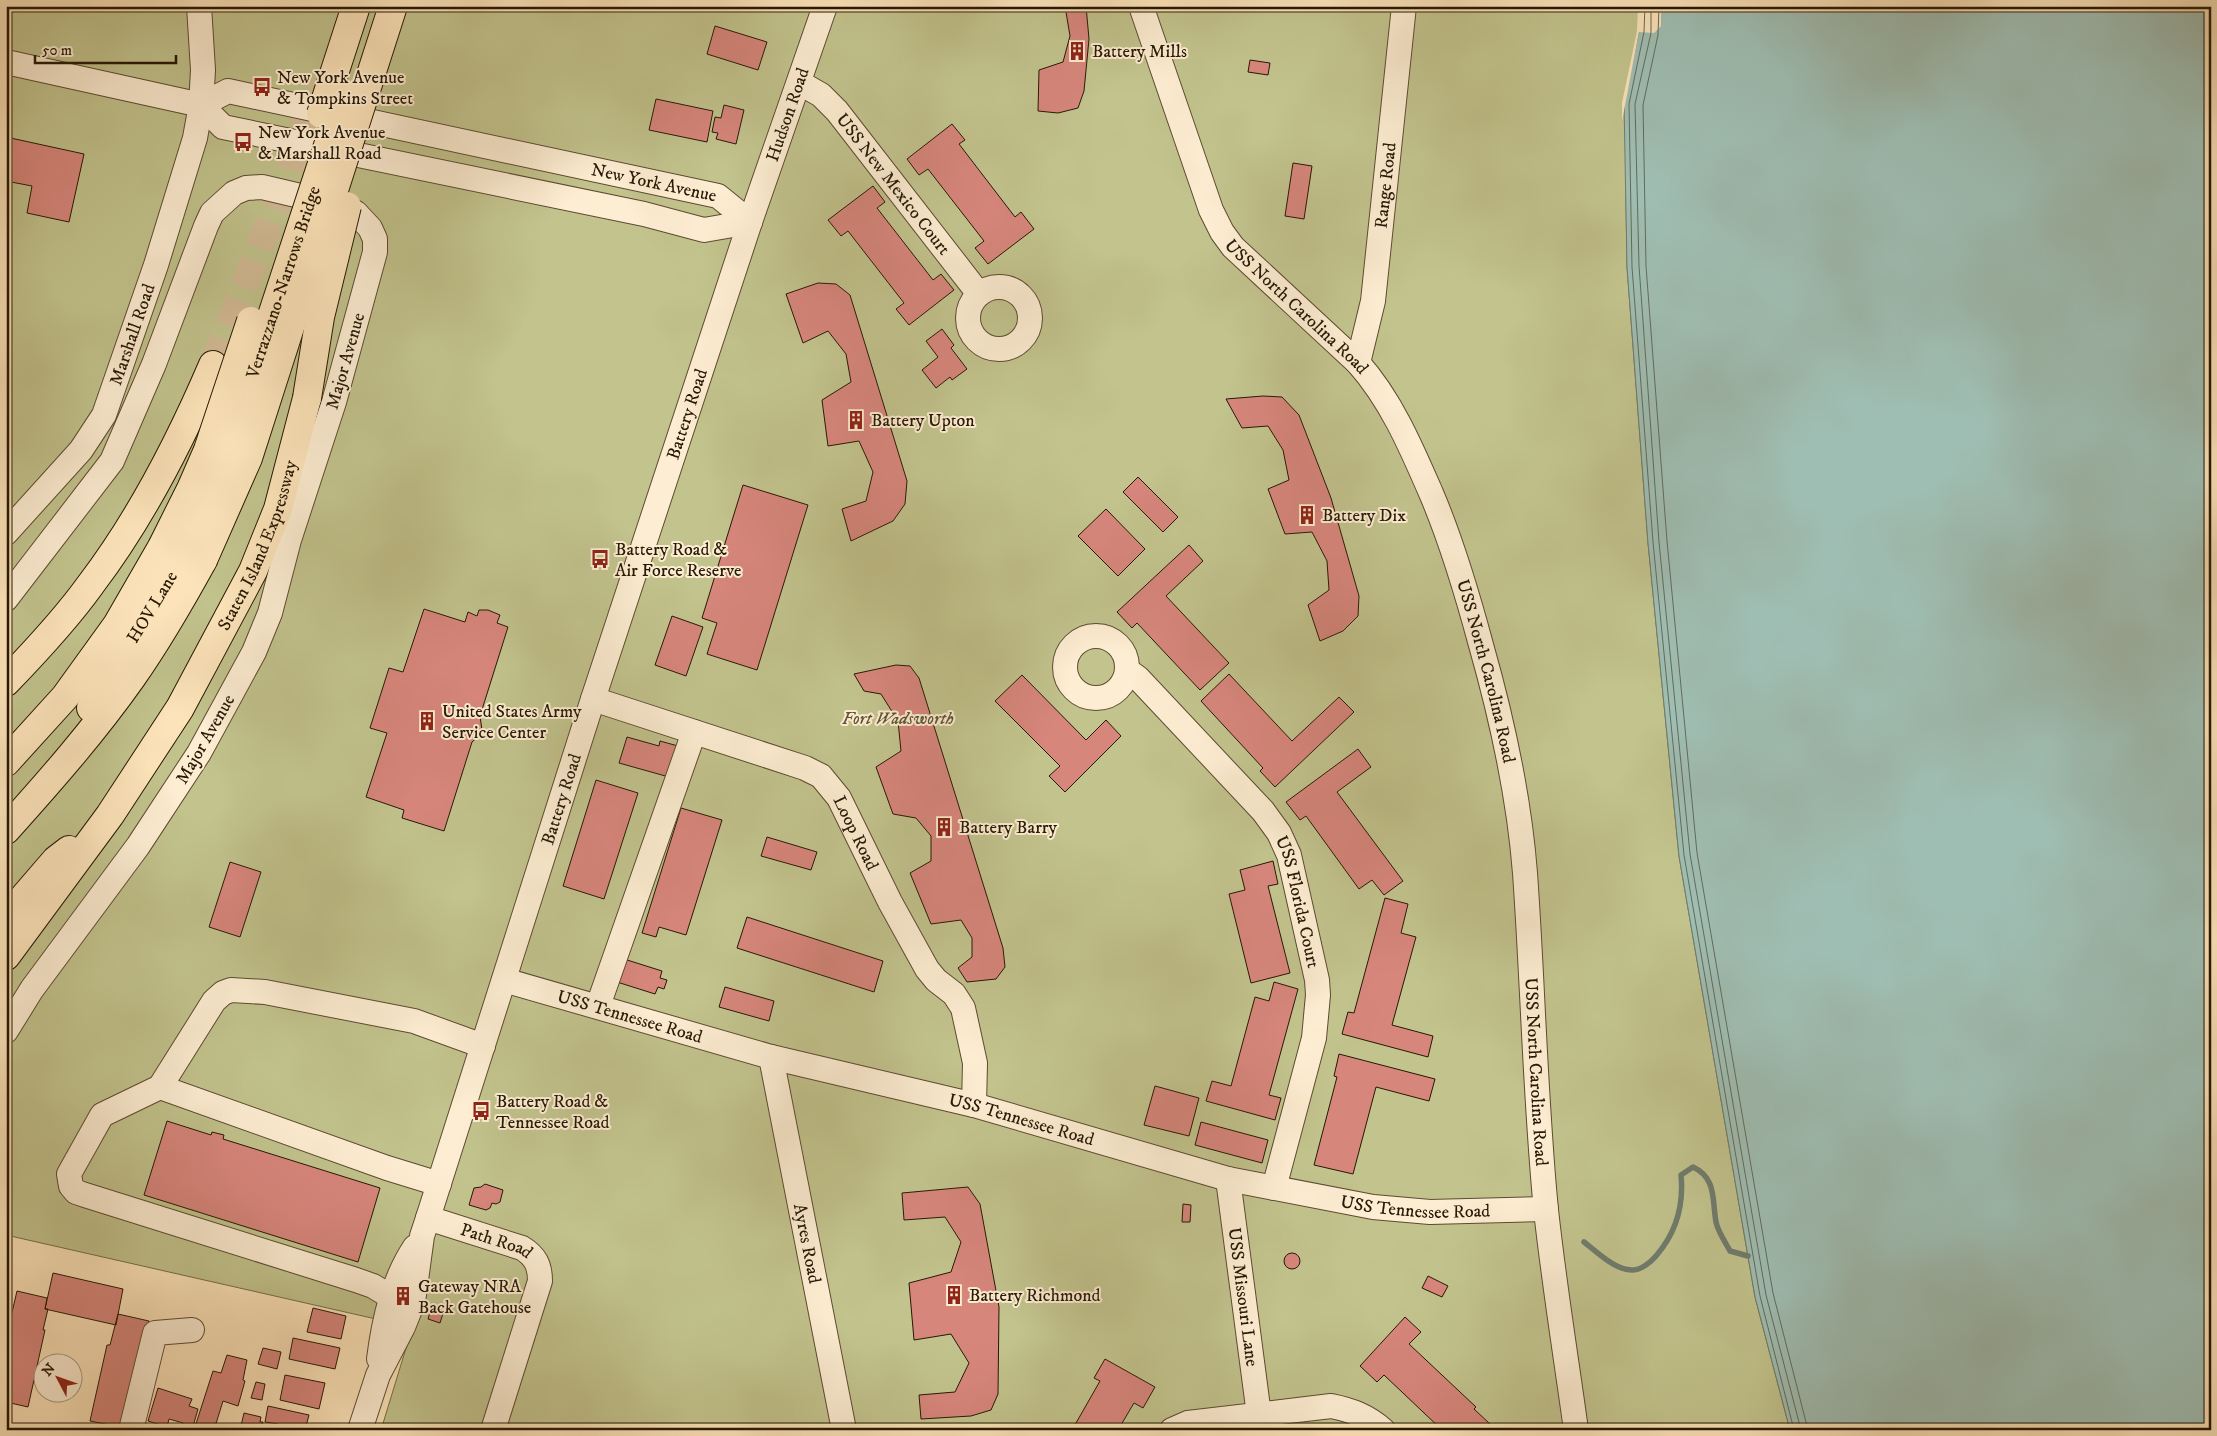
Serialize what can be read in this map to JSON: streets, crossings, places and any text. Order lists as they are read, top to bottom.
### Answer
{
  "streets": {
    "highway": ["Verrazzano-Narrows Bridge", "Staten Island Expressway", "HOV Lane"],
    "street": [
      "Hudson Road",
      "New York Avenue",
      "USS New Mexico Court",
      "Range Road",
      "USS North Carolina Road",
      "Marshall Road",
      "Major Avenue",
      "Battery Road",
      "Loop Road",
      "USS Florida Court",
      "USS Tennessee Road",
      "Path Road",
      "Ayres Road",
      "USS Missouri Lane"
    ]
  },
  "crossings": [
    ["Hudson Road", "New York Avenue"],
    ["Hudson Road", "USS New Mexico Court"],
    ["Hudson Road", "Battery Road"],
    ["New York Avenue", "Marshall Road"],
    ["New York Avenue", "Battery Road"],
    ["Range Road", "USS North Carolina Road"],
    ["Verrazzano-Narrows Bridge", "HOV Lane"],
    ["USS North Carolina Road", "USS Tennessee Road"],
    ["Battery Road", "Loop Road"],
    ["Battery Road", "USS Tennessee Road"],
    ["Battery Road", "Path Road"],
    ["Loop Road", "USS Tennessee Road"],
    ["USS Florida Court", "USS Tennessee Road"],
    ["USS Tennessee Road", "Ayres Road"],
    ["USS Tennessee Road", "USS Missouri Lane"]
  ],
  "parks": ["Fort Wadsworth"],
  "places": {
    "building": [
      "Battery Mills",
      "Battery Upton",
      "Battery Dix",
      "United States Army Service Center",
      "Battery Barry",
      "Battery Richmond",
      "Gateway NRA Back Gatehouse"
    ],
    "bus stop": [
      "New York Avenue & Tompkins Street",
      "New York Avenue & Marshall Road",
      "Battery Road & Air Force Reserve",
      "Battery Road & Tennessee Road"
    ]
  },
  "scale_bar": "50 m",
  "north": "top left"
}
